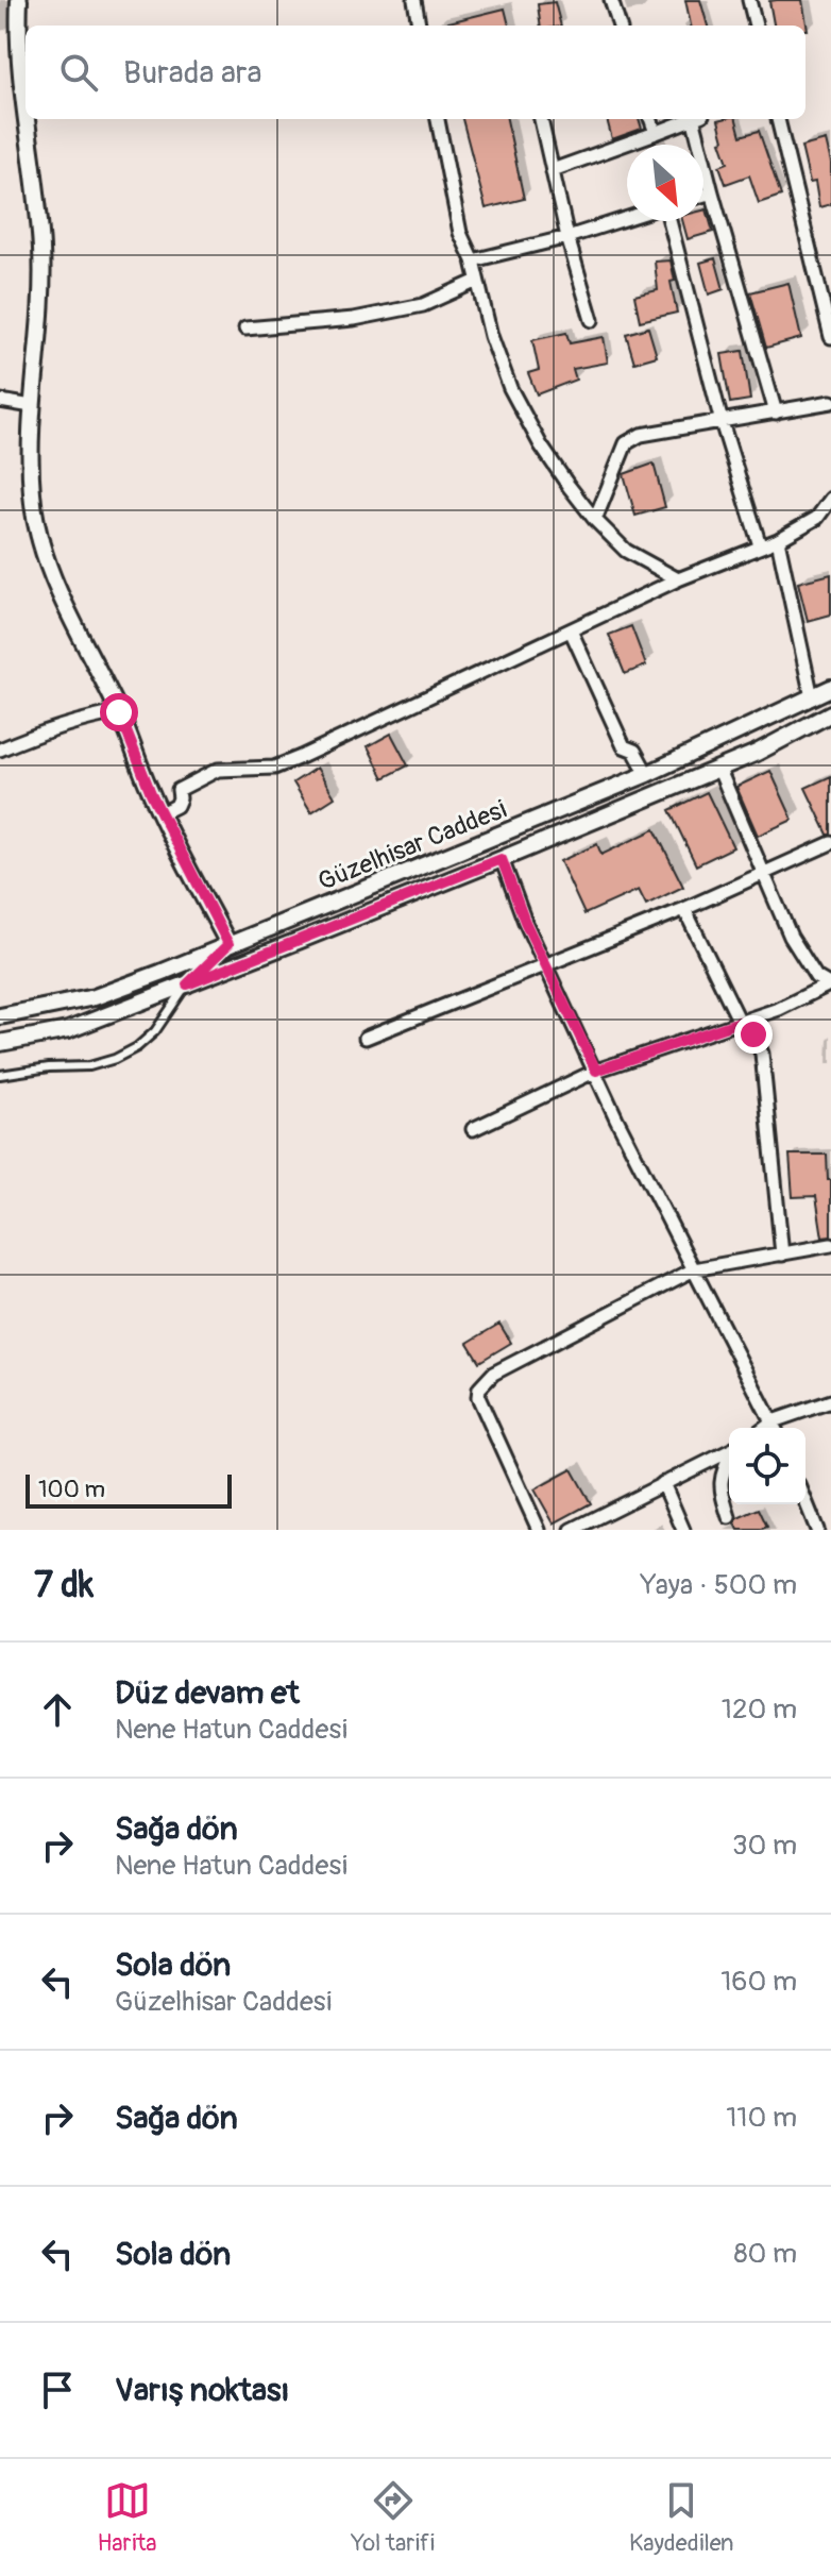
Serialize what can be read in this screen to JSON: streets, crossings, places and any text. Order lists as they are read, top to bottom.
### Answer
{
  "streets": {
    "street": ["Güzelhisar Caddesi"]
  },
  "scale_bar": "100 m",
  "north": "bottom right",
  "page": {
    "search": "Burada ara",
    "scale": "100 m",
    "heading": ["7 dk", "Yaya · 500 m"],
    "list": [
      ["Düz devam et", "Nene Hatun Caddesi", "120 m"],
      ["Sağa dön", "Nene Hatun Caddesi", "30 m"],
      ["Sola dön", "Güzelhisar Caddesi", "160 m"],
      ["Sağa dön", "110 m"],
      ["Sola dön", "80 m"],
      "Varış noktası"
    ],
    "nav": ["Harita", "Yol tarifi", "Kaydedilen"]
  }
}
